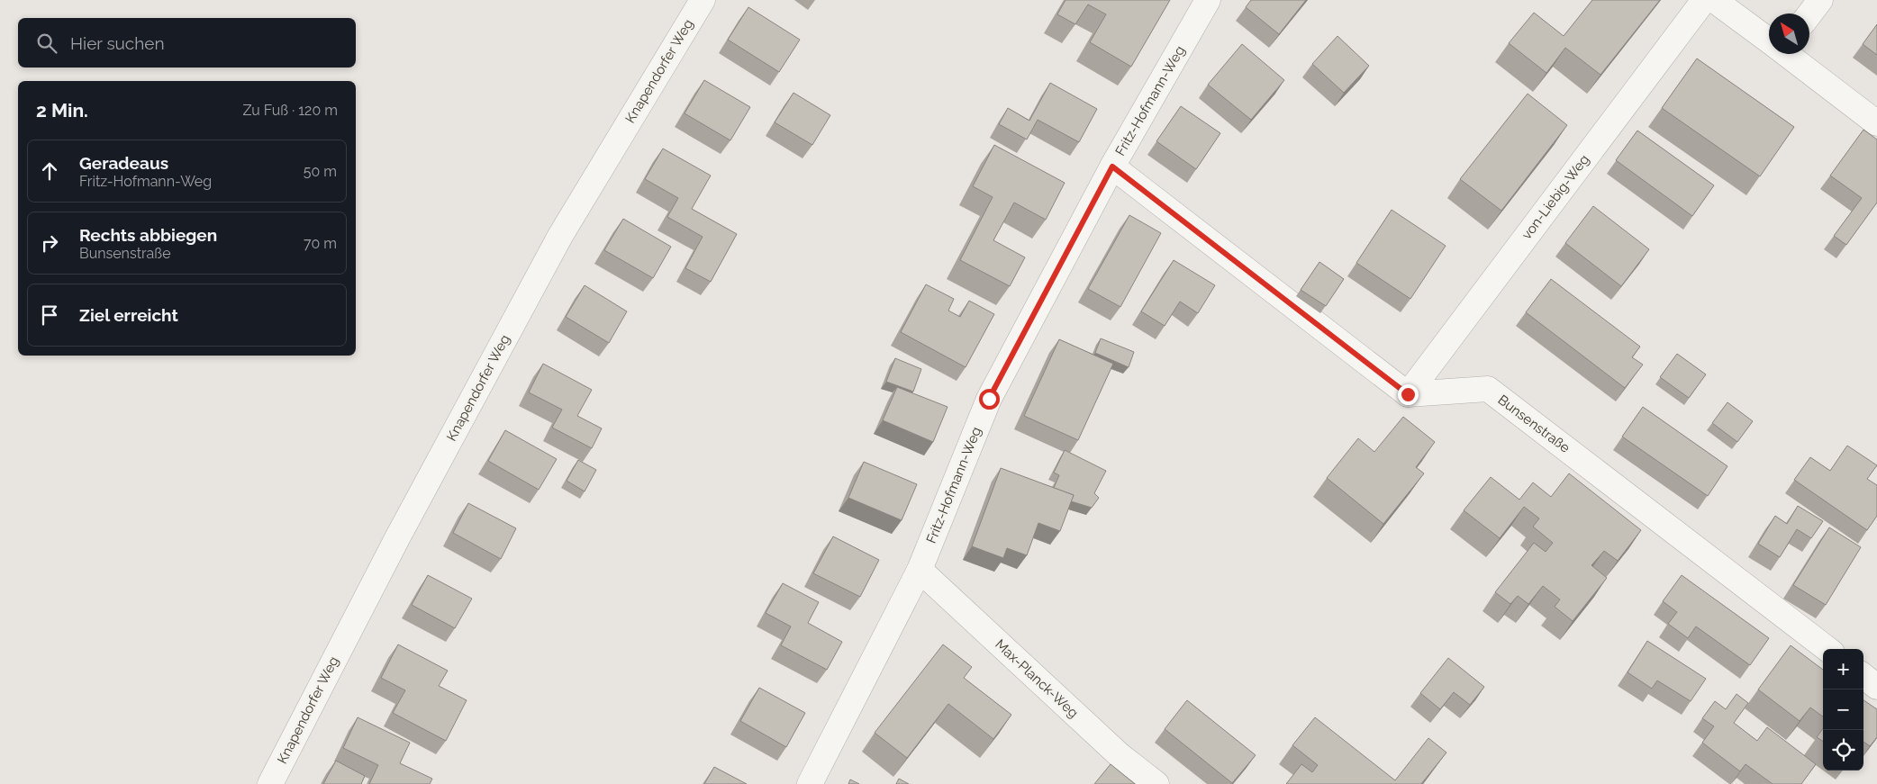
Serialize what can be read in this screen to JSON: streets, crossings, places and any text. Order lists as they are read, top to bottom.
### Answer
{
  "streets": {
    "street": [
      "Knapendorfer Weg",
      "Fritz-Hofmann-Weg",
      "von-Liebig-Weg",
      "Bunsenstraße",
      "Max-Planck-Weg"
    ]
  },
  "crossings": [
    ["Fritz-Hofmann-Weg", "Max-Planck-Weg"],
    ["von-Liebig-Weg", "Bunsenstraße"]
  ],
  "north": "top left",
  "page": {
    "search": "Hier suchen",
    "heading": ["2 Min.", "Zu Fuß · 120 m"],
    "list": [
      ["Geradeaus", "Fritz-Hofmann-Weg", "50 m"],
      ["Rechts abbiegen", "Bunsenstraße", "70 m"],
      "Ziel erreicht"
    ],
    "map_buttons": ["+", "−"]
  }
}
